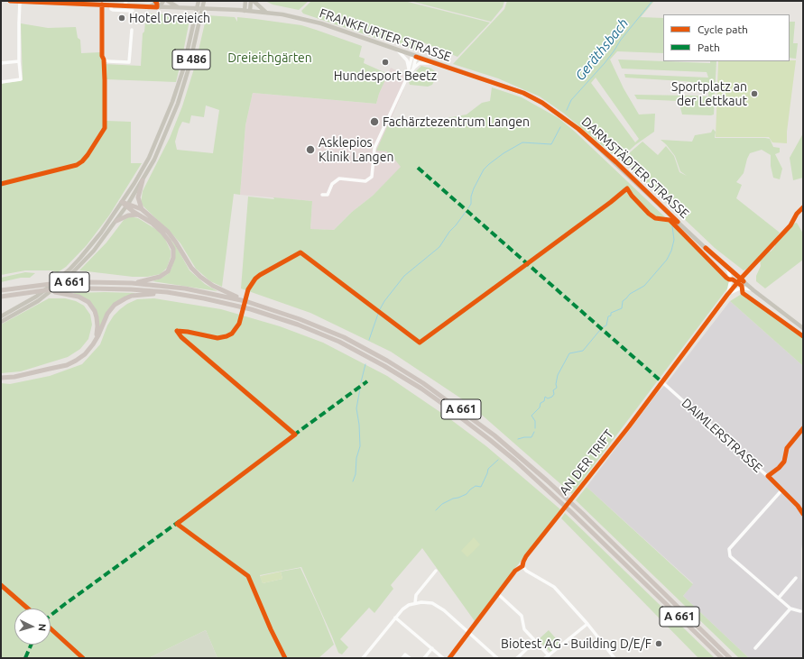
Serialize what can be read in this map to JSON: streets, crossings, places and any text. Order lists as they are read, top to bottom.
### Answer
{
  "streets": {
    "highway": ["A 661"],
    "main road": ["FRANKFURTER STRASSE", "B 486", "DARMSTÄDTER STRASSE"],
    "street": ["DAIMLERSTRASSE", "AN DER TRIFT"]
  },
  "crossings": [
    ["FRANKFURTER STRASSE", "DARMSTÄDTER STRASSE"],
    ["DARMSTÄDTER STRASSE", "AN DER TRIFT"],
    ["DAIMLERSTRASSE", "AN DER TRIFT"]
  ],
  "water": ["Geräthsbach"],
  "parks": ["Dreieichgärten"],
  "places": [
    "Hotel Dreieich",
    "Hundesport Beetz",
    "Sportplatz an der Lettkaut",
    "Fachärztezentrum Langen",
    "Asklepios Klinik Langen",
    "Biotest AG - Building D/E/F"
  ],
  "legend": ["Cycle path", "Path"],
  "north": "right"
}
